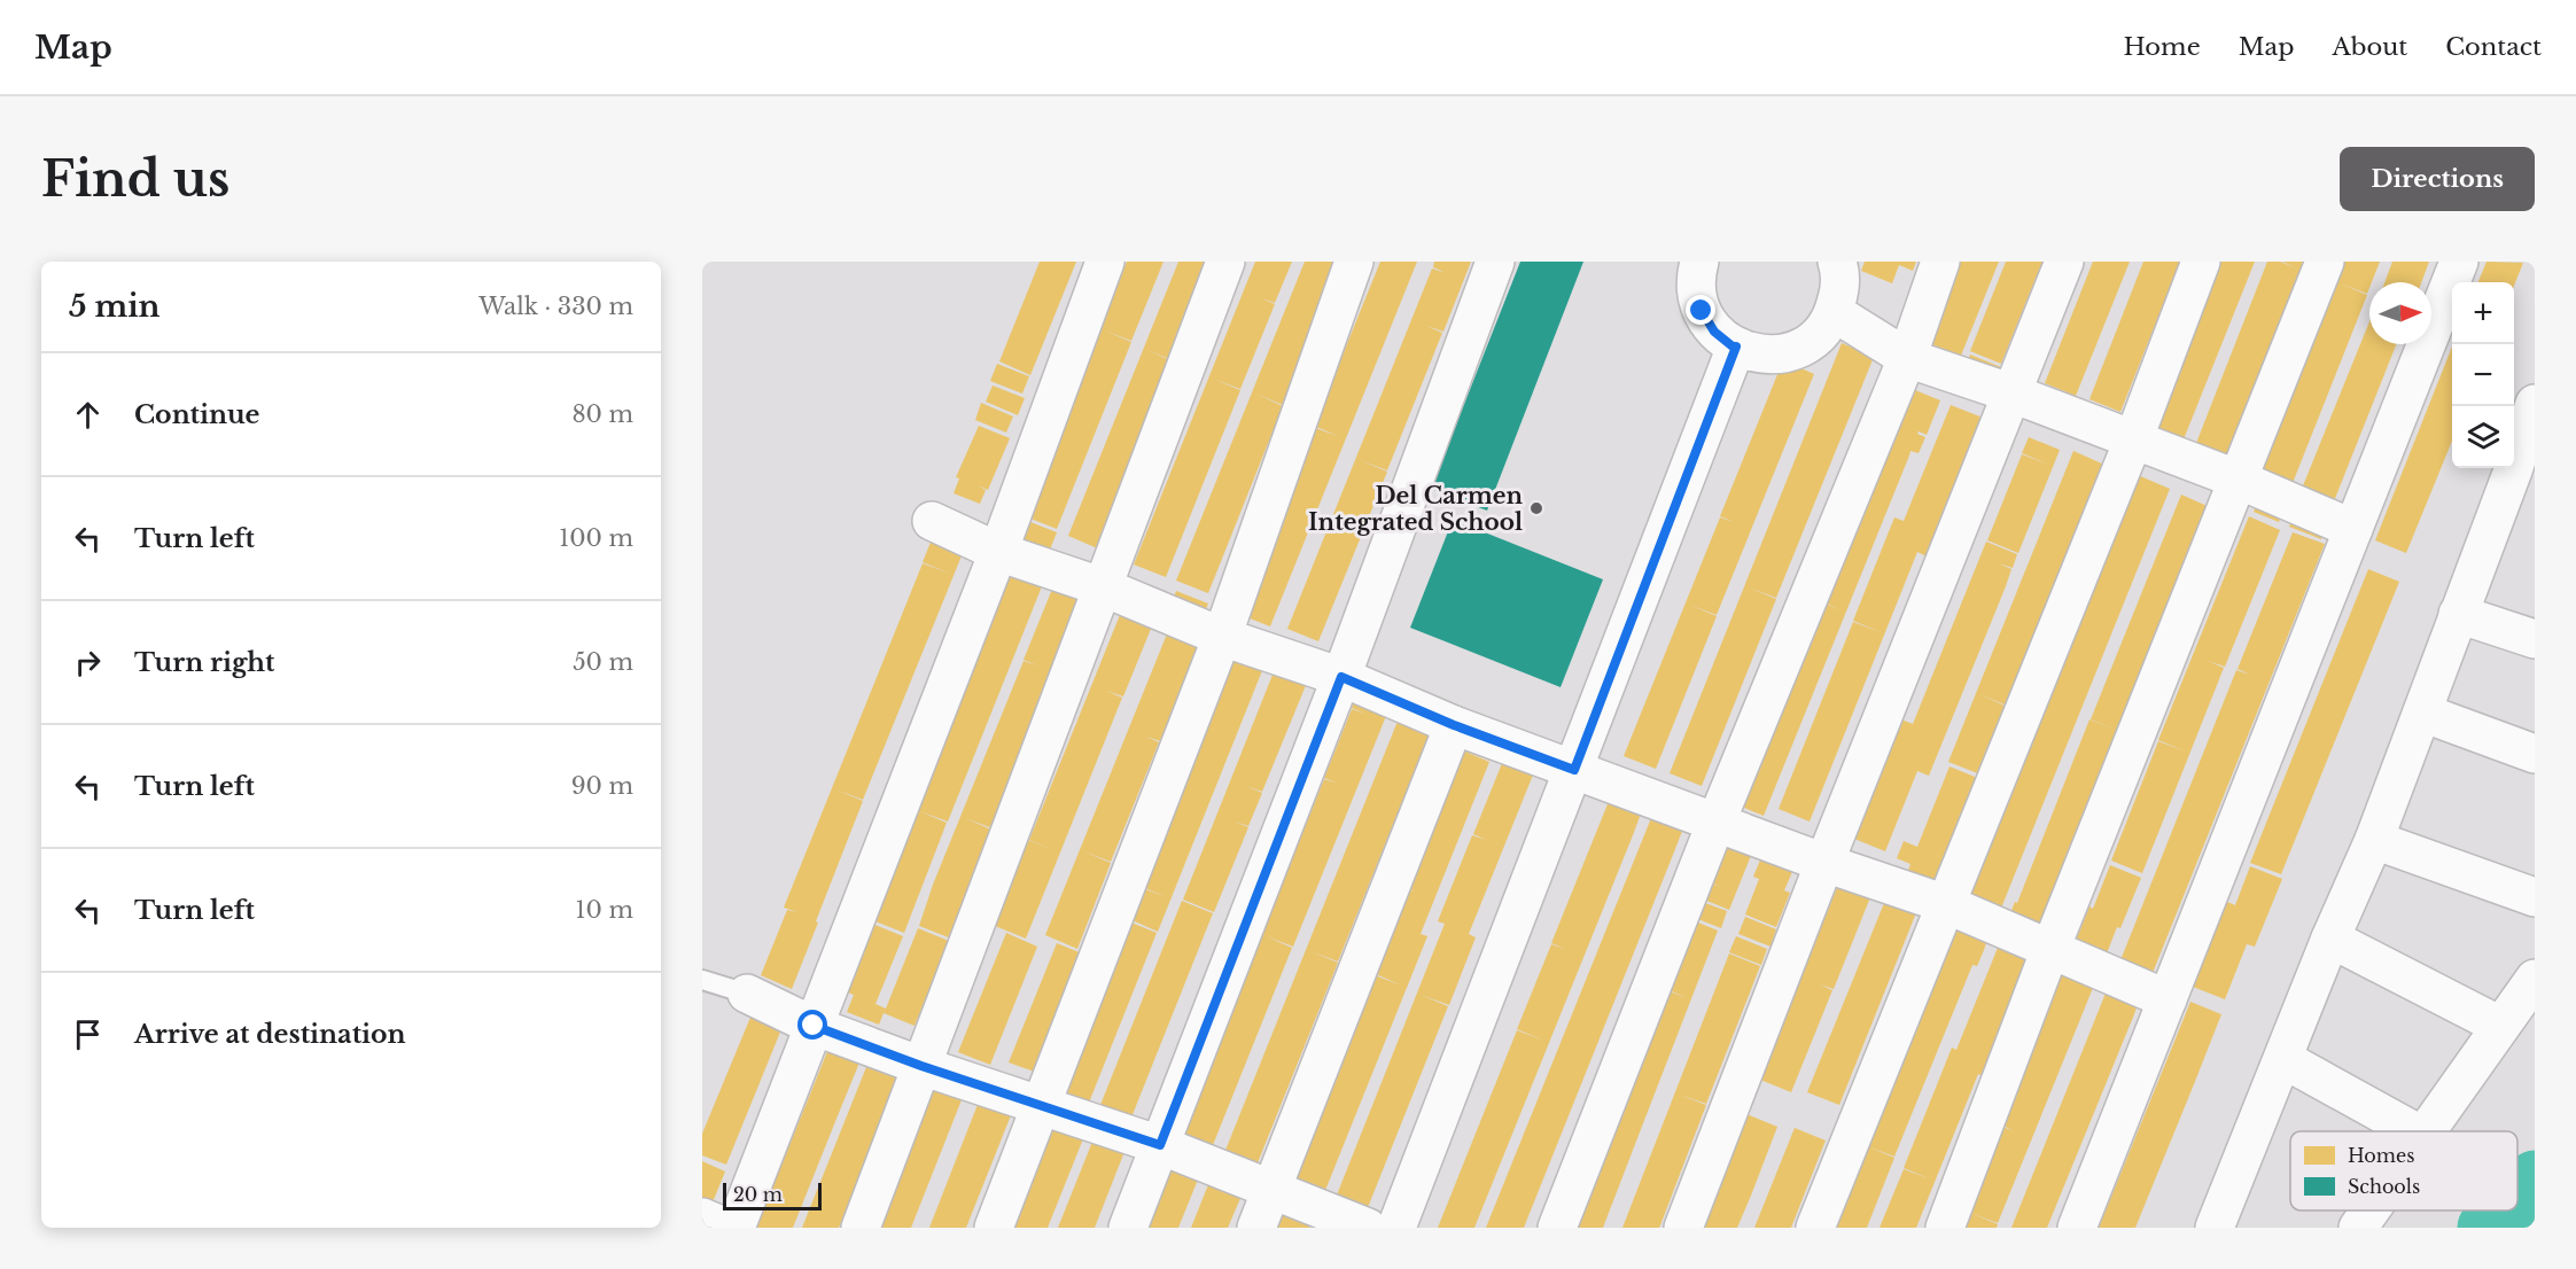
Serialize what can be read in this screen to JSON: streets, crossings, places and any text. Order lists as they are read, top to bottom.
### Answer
{
  "places": ["Del Carmen Integrated School"],
  "legend": ["Homes", "Schools"],
  "scale_bar": "20 m",
  "north": "right",
  "page": {
    "header": "Map",
    "nav": [
      "Home",
      "Map",
      "About",
      "Contact"
    ],
    "buttons": "Directions",
    "title": "Find us",
    "heading": ["5 min", "Walk · 330 m"],
    "map_buttons": ["+", "−"],
    "list": [
      ["Continue", "80 m"],
      ["Turn left", "100 m"],
      ["Turn right", "50 m"],
      ["Turn left", "90 m"],
      ["Turn left", "10 m"],
      "Arrive at destination"
    ],
    "scale": "20 m"
  }
}
